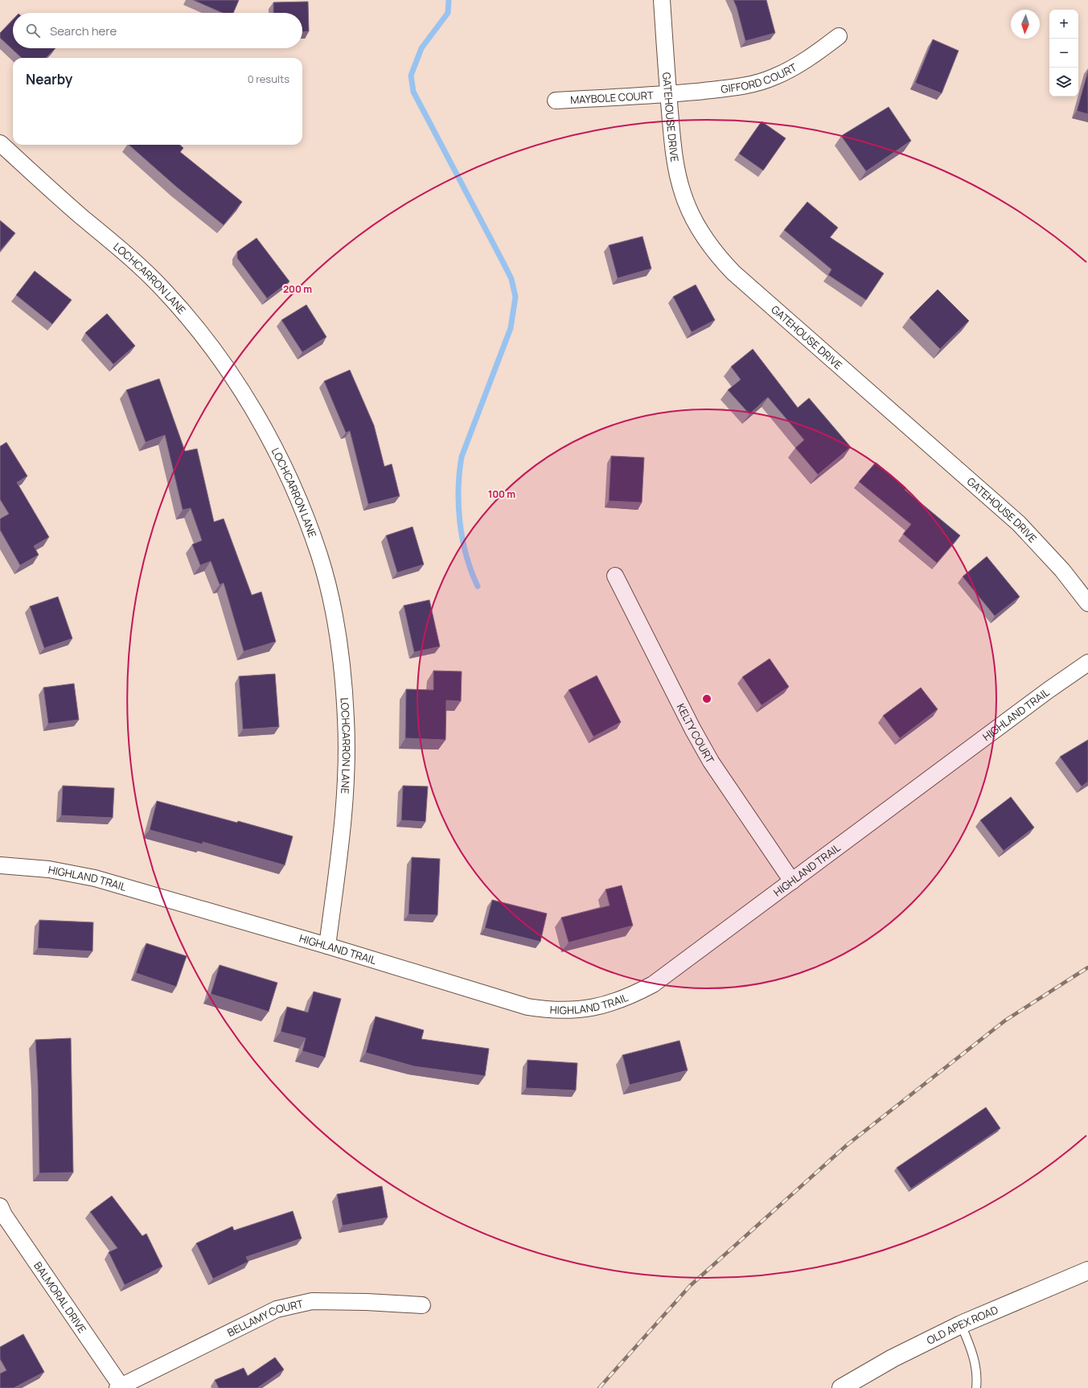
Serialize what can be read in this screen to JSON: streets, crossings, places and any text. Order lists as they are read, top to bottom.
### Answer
{
  "streets": {
    "main road": ["OLD APEX ROAD"],
    "street": [
      "GIFFORD COURT",
      "MAYBOLE COURT",
      "GATEHOUSE DRIVE",
      "LOCHCARRON LANE",
      "HIGHLAND TRAIL",
      "KELTY COURT",
      "BALMORAL DRIVE",
      "BELLAMY COURT"
    ]
  },
  "crossings": [
    ["GIFFORD COURT", "MAYBOLE COURT"],
    ["GIFFORD COURT", "GATEHOUSE DRIVE"],
    ["MAYBOLE COURT", "GATEHOUSE DRIVE"],
    ["LOCHCARRON LANE", "HIGHLAND TRAIL"],
    ["HIGHLAND TRAIL", "KELTY COURT"],
    ["BALMORAL DRIVE", "BELLAMY COURT"]
  ],
  "north": "bottom",
  "page": {
    "map_buttons": ["+", "−"],
    "search": "Search here",
    "heading": ["Nearby", "0 results"]
  },
  "rings": ["200 m", "100 m"]
}
